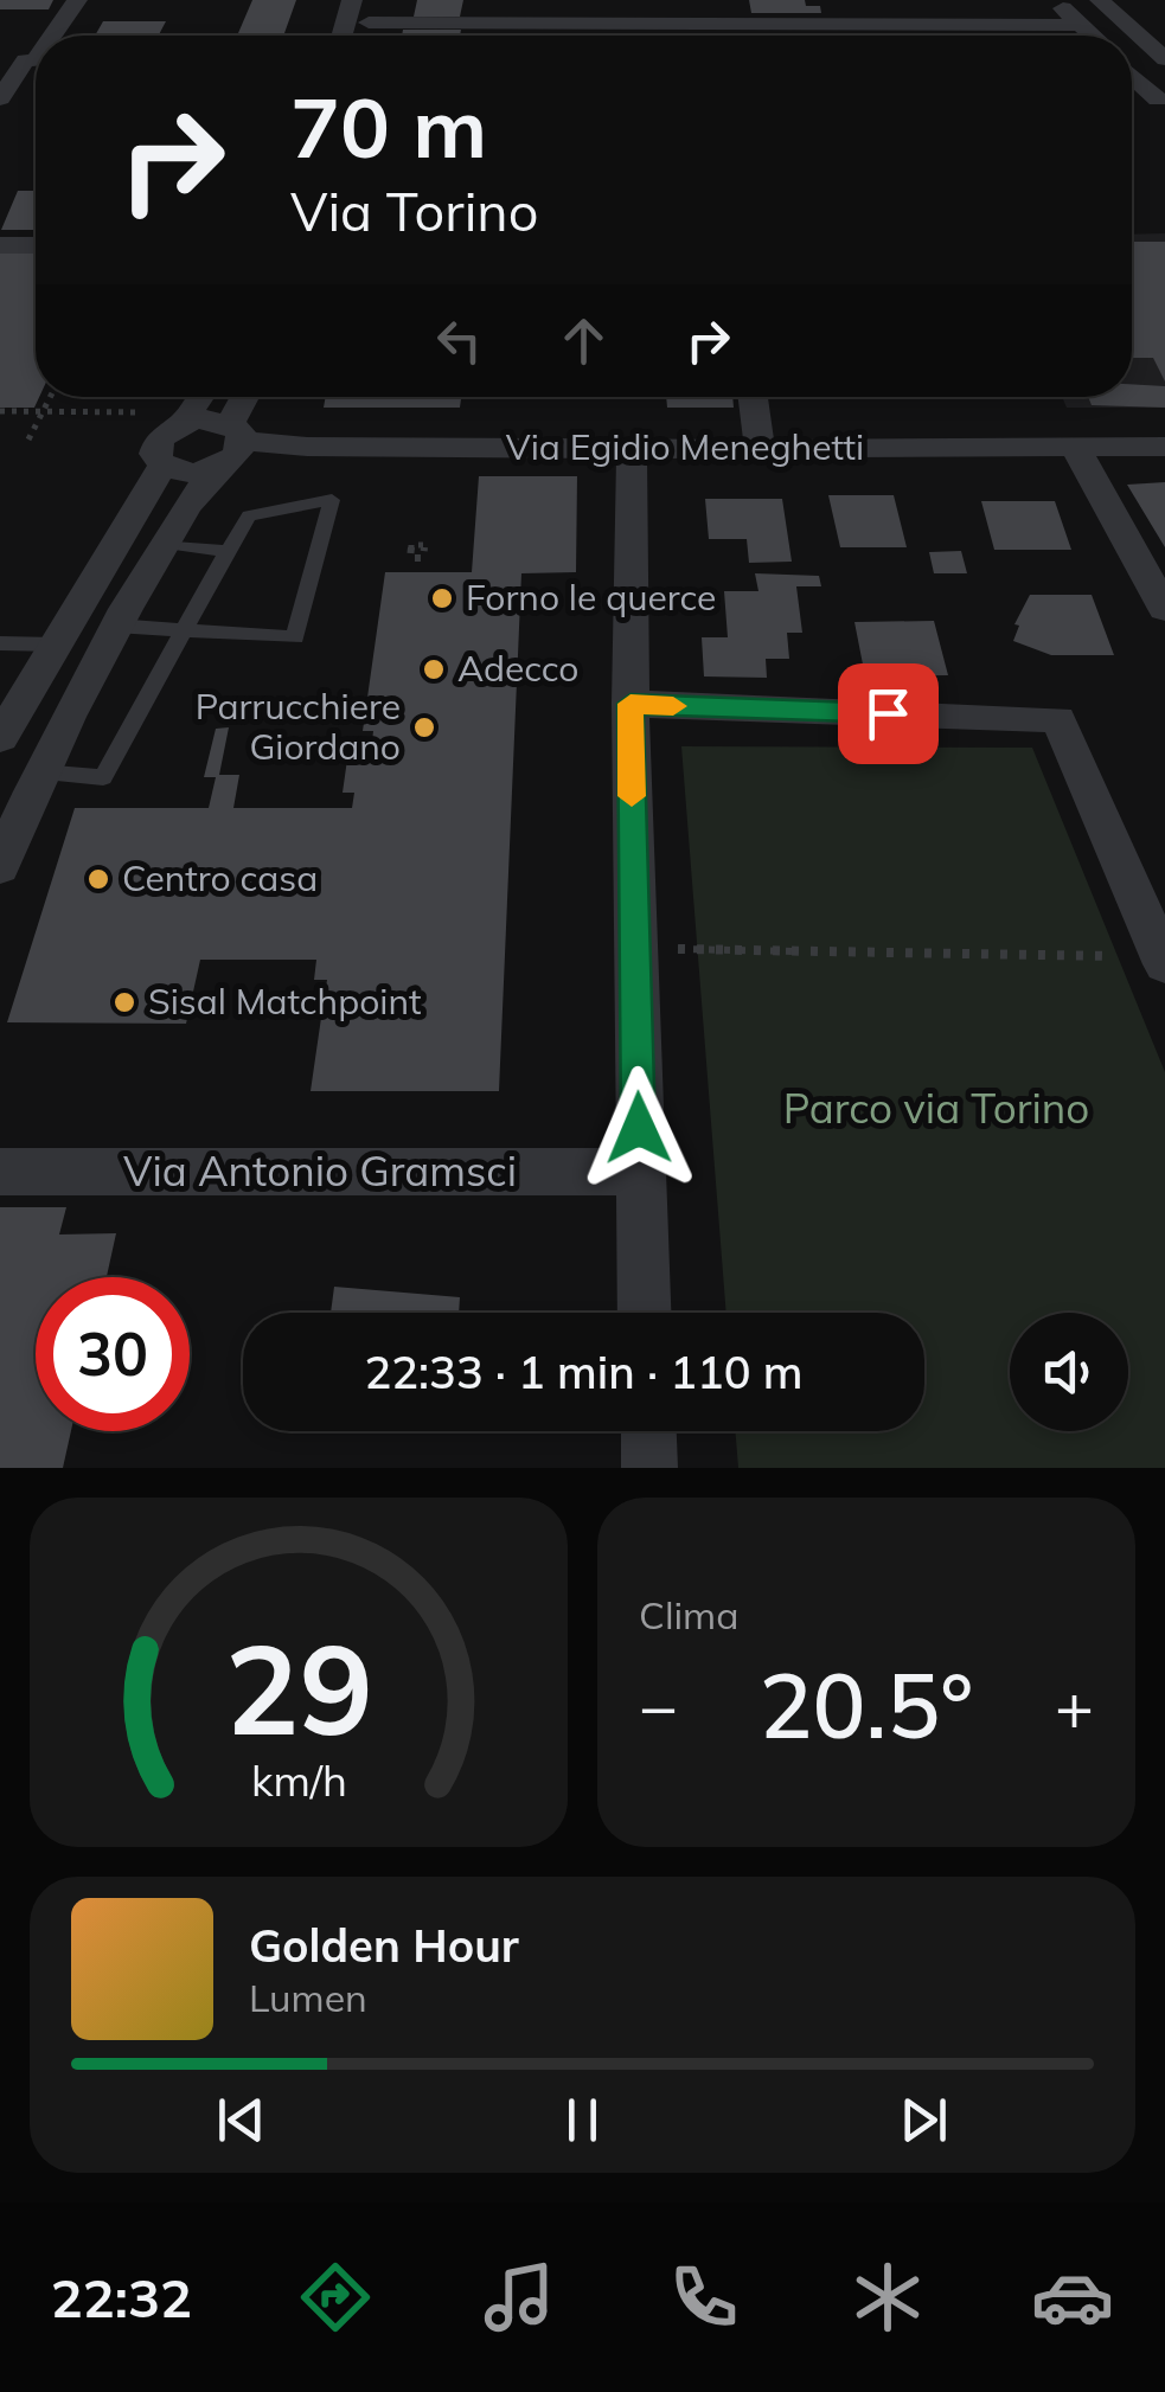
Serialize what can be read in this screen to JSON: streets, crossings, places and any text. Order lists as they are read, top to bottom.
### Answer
{
  "streets": {
    "street": ["Via Egidio Meneghetti", "Via Antonio Gramsci"]
  },
  "parks": ["Parco via Torino"],
  "places": [
    "Forno le querce",
    "Adecco",
    "Parrucchiere Giordano",
    "Centro casa",
    "Sisal Matchpoint"
  ],
  "page": {
    "turn": ["70 m", "Via Torino"],
    "limit": "30",
    "trip": "22:33 · 1 min · 110 m",
    "tile": "Clima",
    "heat": ["−", "20.5°", "+"],
    "song": ["Golden Hour", "Lumen"],
    "tabs": "22:32",
    "gauge": ["29", "km/h"]
  }
}
